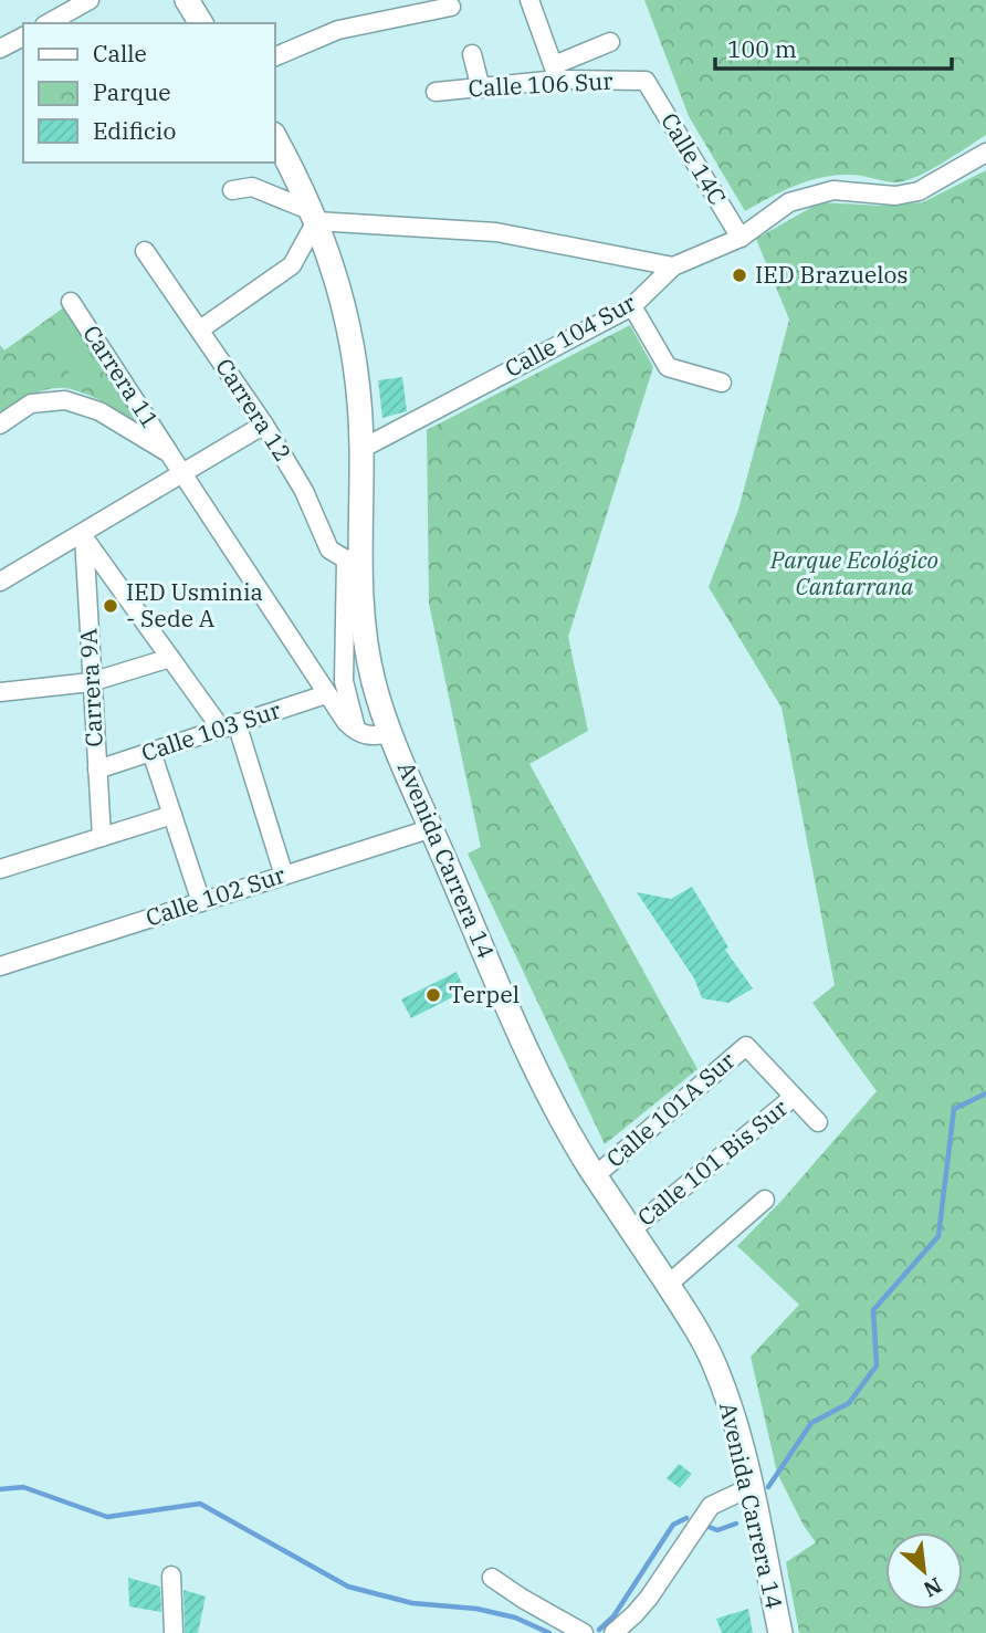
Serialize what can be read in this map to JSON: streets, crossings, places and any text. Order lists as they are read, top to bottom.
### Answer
{
  "streets": {
    "main road": ["Avenida Carrera 14"],
    "street": [
      "Calle 106 Sur",
      "Calle 14C",
      "Calle 104 Sur",
      "Carrera 11",
      "Carrera 12",
      "Carrera 9A",
      "Calle 103 Sur",
      "Calle 102 Sur",
      "Calle 101A Sur",
      "Calle 101 Bis Sur"
    ]
  },
  "crossings": [
    ["Calle 106 Sur", "Calle 14C"],
    ["Calle 14C", "Calle 104 Sur"],
    ["Calle 104 Sur", "Avenida Carrera 14"],
    ["Carrera 12", "Avenida Carrera 14"],
    ["Carrera 9A", "Calle 103 Sur"],
    ["Avenida Carrera 14", "Calle 102 Sur"],
    ["Avenida Carrera 14", "Calle 101A Sur"],
    ["Avenida Carrera 14", "Calle 101 Bis Sur"],
    ["Calle 101A Sur", "Calle 101 Bis Sur"]
  ],
  "parks": ["Parque Ecológico Cantarrana"],
  "places": ["IED Brazuelos", "IED Usminia - Sede A", "Terpel"],
  "legend": ["Calle", "Parque", "Edificio"],
  "scale_bar": "100 m",
  "north": "bottom right"
}
